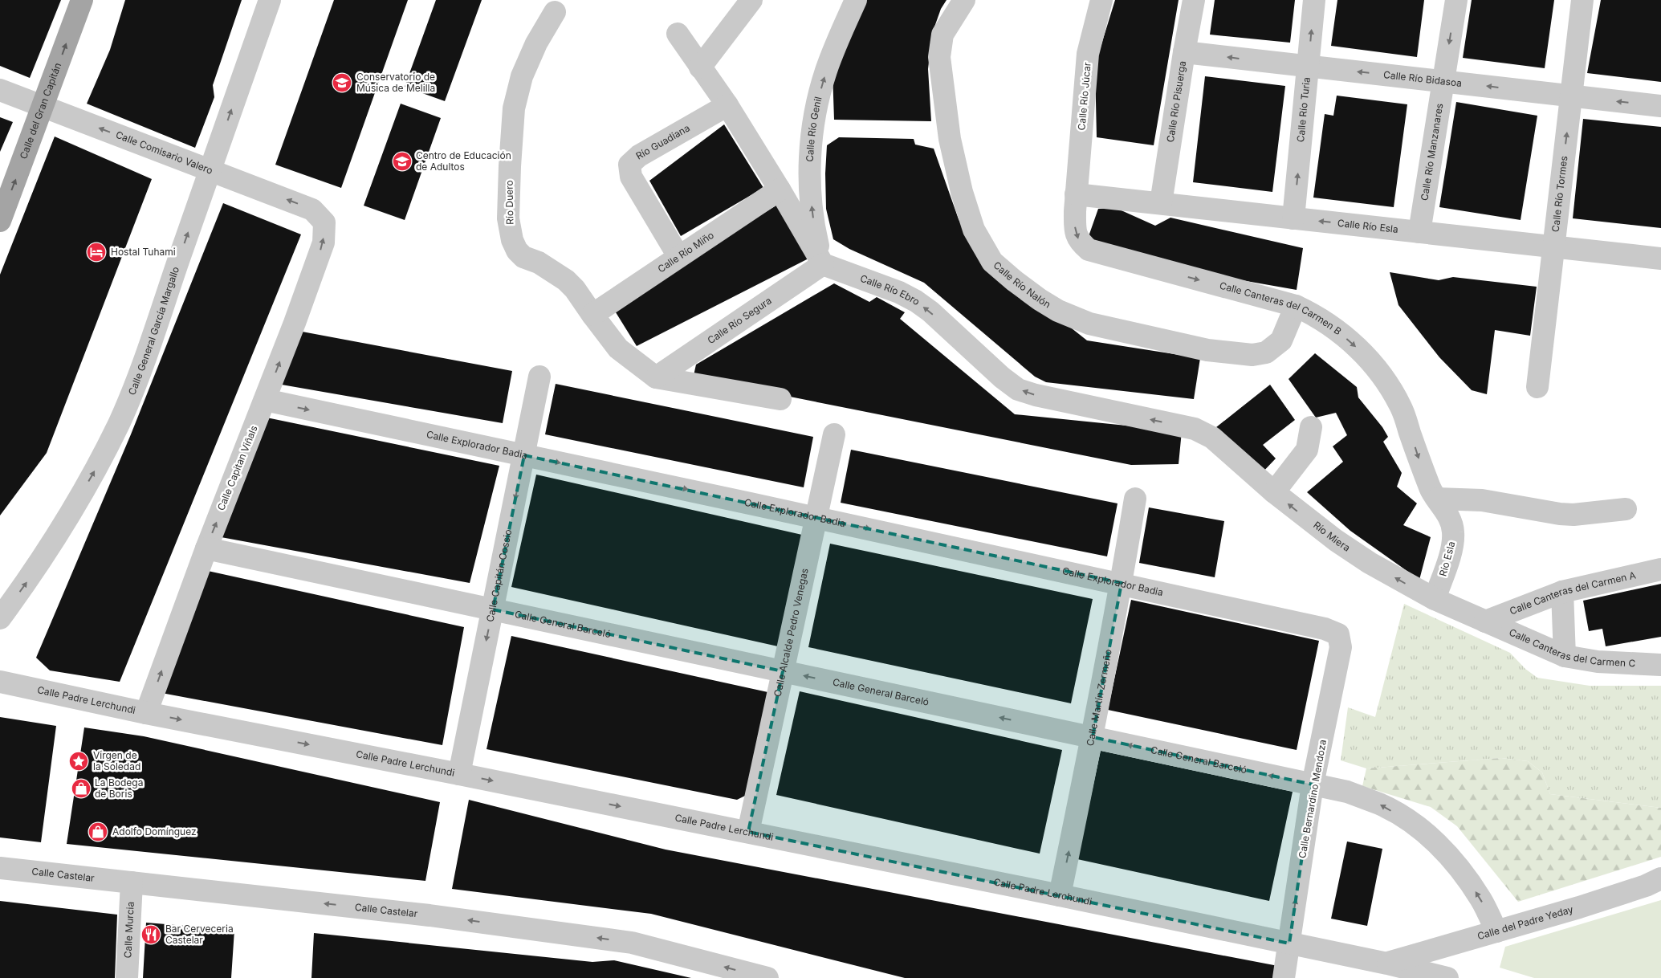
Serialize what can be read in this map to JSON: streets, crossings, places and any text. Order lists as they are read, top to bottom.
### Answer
{
  "streets": {
    "main road": ["Calle del Gran Capitán"],
    "street": [
      "Calle Río Bidasoa",
      "Calle Río Júcar",
      "Calle Río Pisuerga",
      "Calle Río Turia",
      "Calle Río Genil",
      "Río Guadiana",
      "Calle Río Manzanares",
      "Calle Comisario Valero",
      "Calle Río Tormes",
      "Río Duero",
      "Calle Río Esla",
      "Calle Río Miño",
      "Calle Río Nalón",
      "Calle Río Ebro",
      "Calle Canteras del Carmen B",
      "Calle Río Segura",
      "Calle General García Margallo",
      "Calle Explorador Badia",
      "Calle Capitan Viñals",
      "Río Miera",
      "Río Esla",
      "Calle Capitán Cossio",
      "Calle Canteras del Carmen A",
      "Calle General Barceló",
      "Calle Alcalde Pedro Venegas",
      "Calle Canteras del Carmen C",
      "Calle Martín Zermeño",
      "Calle Padre Lerchundi",
      "Calle Bernardino Mendoza",
      "Calle Castelar",
      "Calle del Padre Yeday",
      "Calle Murcia"
    ]
  },
  "crossings": [
    ["Calle Río Bidasoa", "Calle Río Pisuerga"],
    ["Calle Río Bidasoa", "Calle Río Turia"],
    ["Calle Río Bidasoa", "Calle Río Manzanares"],
    ["Calle Río Bidasoa", "Calle Río Tormes"],
    ["Calle Río Júcar", "Calle Río Esla"],
    ["Calle Río Júcar", "Calle Canteras del Carmen B"],
    ["Calle Río Pisuerga", "Calle Río Esla"],
    ["Calle Río Turia", "Calle Río Esla"],
    ["Calle del Gran Capitán", "Calle Comisario Valero"],
    ["Calle Río Genil", "Calle Río Ebro"],
    ["Calle Río Genil", "Calle Río Segura"],
    ["Río Guadiana", "Calle Río Miño"],
    ["Calle Río Manzanares", "Calle Río Esla"],
    ["Calle Comisario Valero", "Calle General García Margallo"],
    ["Calle Comisario Valero", "Calle Capitan Viñals"],
    ["Calle Río Tormes", "Calle Río Esla"],
    ["Río Duero", "Calle Río Miño"],
    ["Río Duero", "Calle Río Segura"],
    ["Calle Río Esla", "Calle Canteras del Carmen B"],
    ["Calle Río Nalón", "Calle Canteras del Carmen B"],
    ["Calle Río Ebro", "Calle Río Segura"],
    ["Calle Río Ebro", "Río Miera"],
    ["Calle Canteras del Carmen B", "Río Esla"],
    ["Calle Explorador Badia", "Calle Capitan Viñals"],
    ["Calle Explorador Badia", "Calle Capitán Cossio"],
    ["Calle Explorador Badia", "Calle Alcalde Pedro Venegas"],
    ["Calle Explorador Badia", "Calle Martín Zermeño"],
    ["Calle Explorador Badia", "Calle Bernardino Mendoza"],
    ["Calle Capitan Viñals", "Calle General Barceló"],
    ["Calle Capitan Viñals", "Calle Padre Lerchundi"],
    ["Río Miera", "Río Esla"],
    ["Río Miera", "Calle Canteras del Carmen A"],
    ["Río Miera", "Calle Canteras del Carmen C"],
    ["Calle Capitán Cossio", "Calle General Barceló"],
    ["Calle Capitán Cossio", "Calle Padre Lerchundi"],
    ["Calle Canteras del Carmen A", "Calle Canteras del Carmen C"],
    ["Calle General Barceló", "Calle Alcalde Pedro Venegas"],
    ["Calle General Barceló", "Calle Martín Zermeño"],
    ["Calle General Barceló", "Calle Bernardino Mendoza"],
    ["Calle General Barceló", "Calle del Padre Yeday"],
    ["Calle Alcalde Pedro Venegas", "Calle Padre Lerchundi"],
    ["Calle Martín Zermeño", "Calle Padre Lerchundi"],
    ["Calle Padre Lerchundi", "Calle Bernardino Mendoza"],
    ["Calle Padre Lerchundi", "Calle del Padre Yeday"],
    ["Calle Castelar", "Calle Murcia"]
  ],
  "one_way": [
    "Calle Río Bidasoa",
    "Calle Río Turia",
    "Calle del Gran Capitán",
    "Calle Río Genil",
    "Calle Comisario Valero",
    "Calle Río Tormes",
    "Calle Río Ebro",
    "Calle Canteras del Carmen B",
    "Calle General García Margallo",
    "Calle Explorador Badia",
    "Calle Capitan Viñals",
    "Río Miera",
    "Calle Capitán Cossio",
    "Calle General Barceló",
    "Calle Martín Zermeño",
    "Calle Padre Lerchundi",
    "Calle Bernardino Mendoza",
    "Calle Castelar"
  ],
  "places": {
    "school or university": ["Conservatorio de Música de Melilla", "Centro de Educación de Adultos"],
    "hotel": ["Hostal Tuhami"],
    "place": ["Virgen de la Soledad"],
    "shop": ["La Bodega de Boris", "Adolfo Domínguez"],
    "restaurant": ["Bar Cerveceria Castelar"]
  }
}
